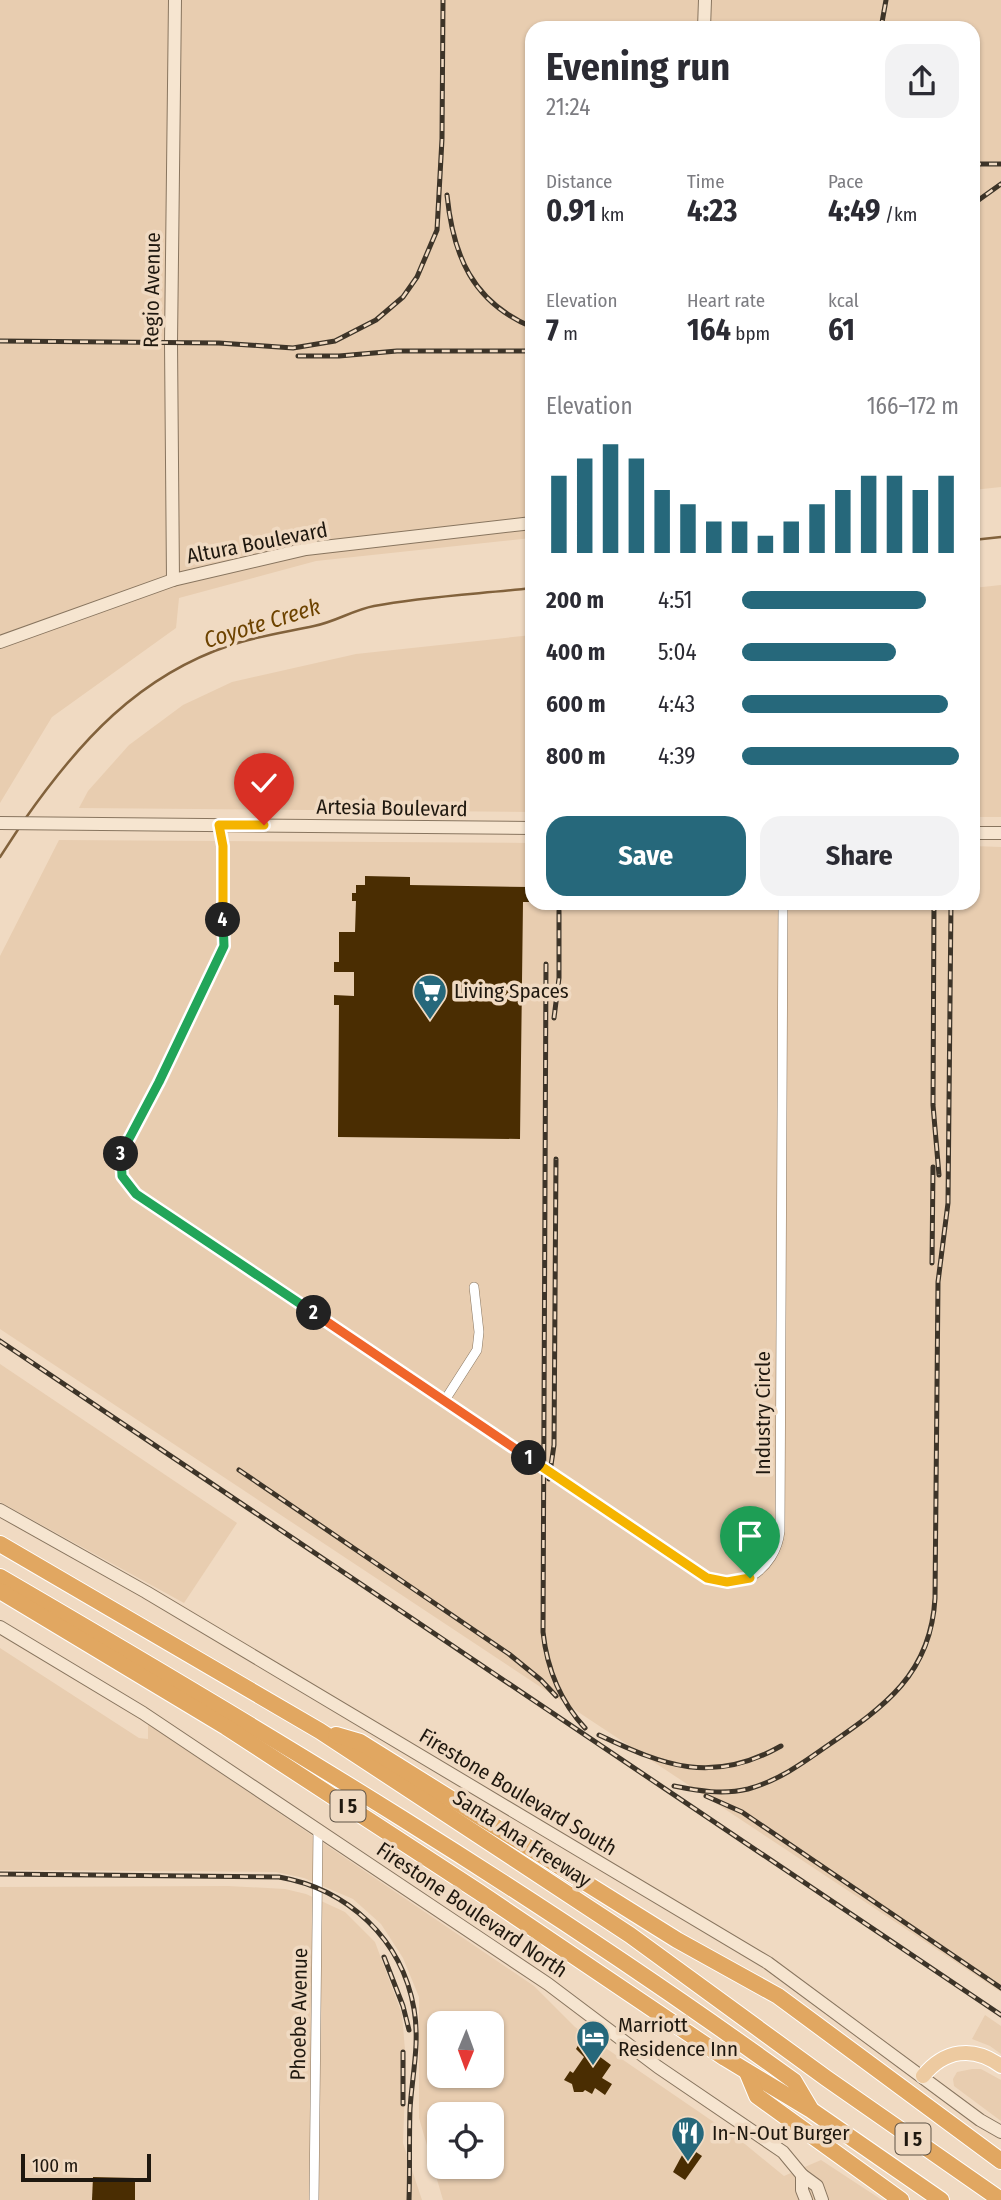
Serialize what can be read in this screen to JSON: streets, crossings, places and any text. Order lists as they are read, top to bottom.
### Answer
{
  "streets": {
    "highway": ["I 5", "Santa Ana Freeway"],
    "street": [
      "Regio Avenue",
      "Altura Boulevard",
      "Artesia Boulevard",
      "Industry Circle",
      "Firestone Boulevard South",
      "Firestone Boulevard North",
      "Phoebe Avenue"
    ]
  },
  "crossings": [
    ["Regio Avenue", "Altura Boulevard"],
    ["Artesia Boulevard", "Industry Circle"],
    ["Firestone Boulevard North", "Phoebe Avenue"]
  ],
  "water": ["Coyote Creek"],
  "places": {
    "supermarket": ["Living Spaces"],
    "hotel": ["Marriott Residence Inn"],
    "restaurant": ["In-N-Out Burger"]
  },
  "scale_bar": "100 m",
  "north": "bottom",
  "page": {
    "heading": ["Evening run", "21:24"],
    "stats": [
      ["Distance", "0.91 km"],
      ["Time", "4:23"],
      ["Pace", "4:49 /km"],
      ["Elevation", "7 m"],
      ["Heart rate", "164 bpm"],
      ["kcal", "61"]
    ],
    "chart": ["Elevation", "166–172 m"],
    "list": [
      {
        "name": "200 m",
        "note": "4:51"
      },
      {
        "name": "400 m",
        "note": "5:04"
      },
      {
        "name": "600 m",
        "note": "4:43"
      },
      {
        "name": "800 m",
        "note": "4:39"
      }
    ],
    "buttons": ["Save", "Share"],
    "pins": [
      "4",
      "3",
      "2",
      "1"
    ],
    "scale": "100 m"
  }
}
